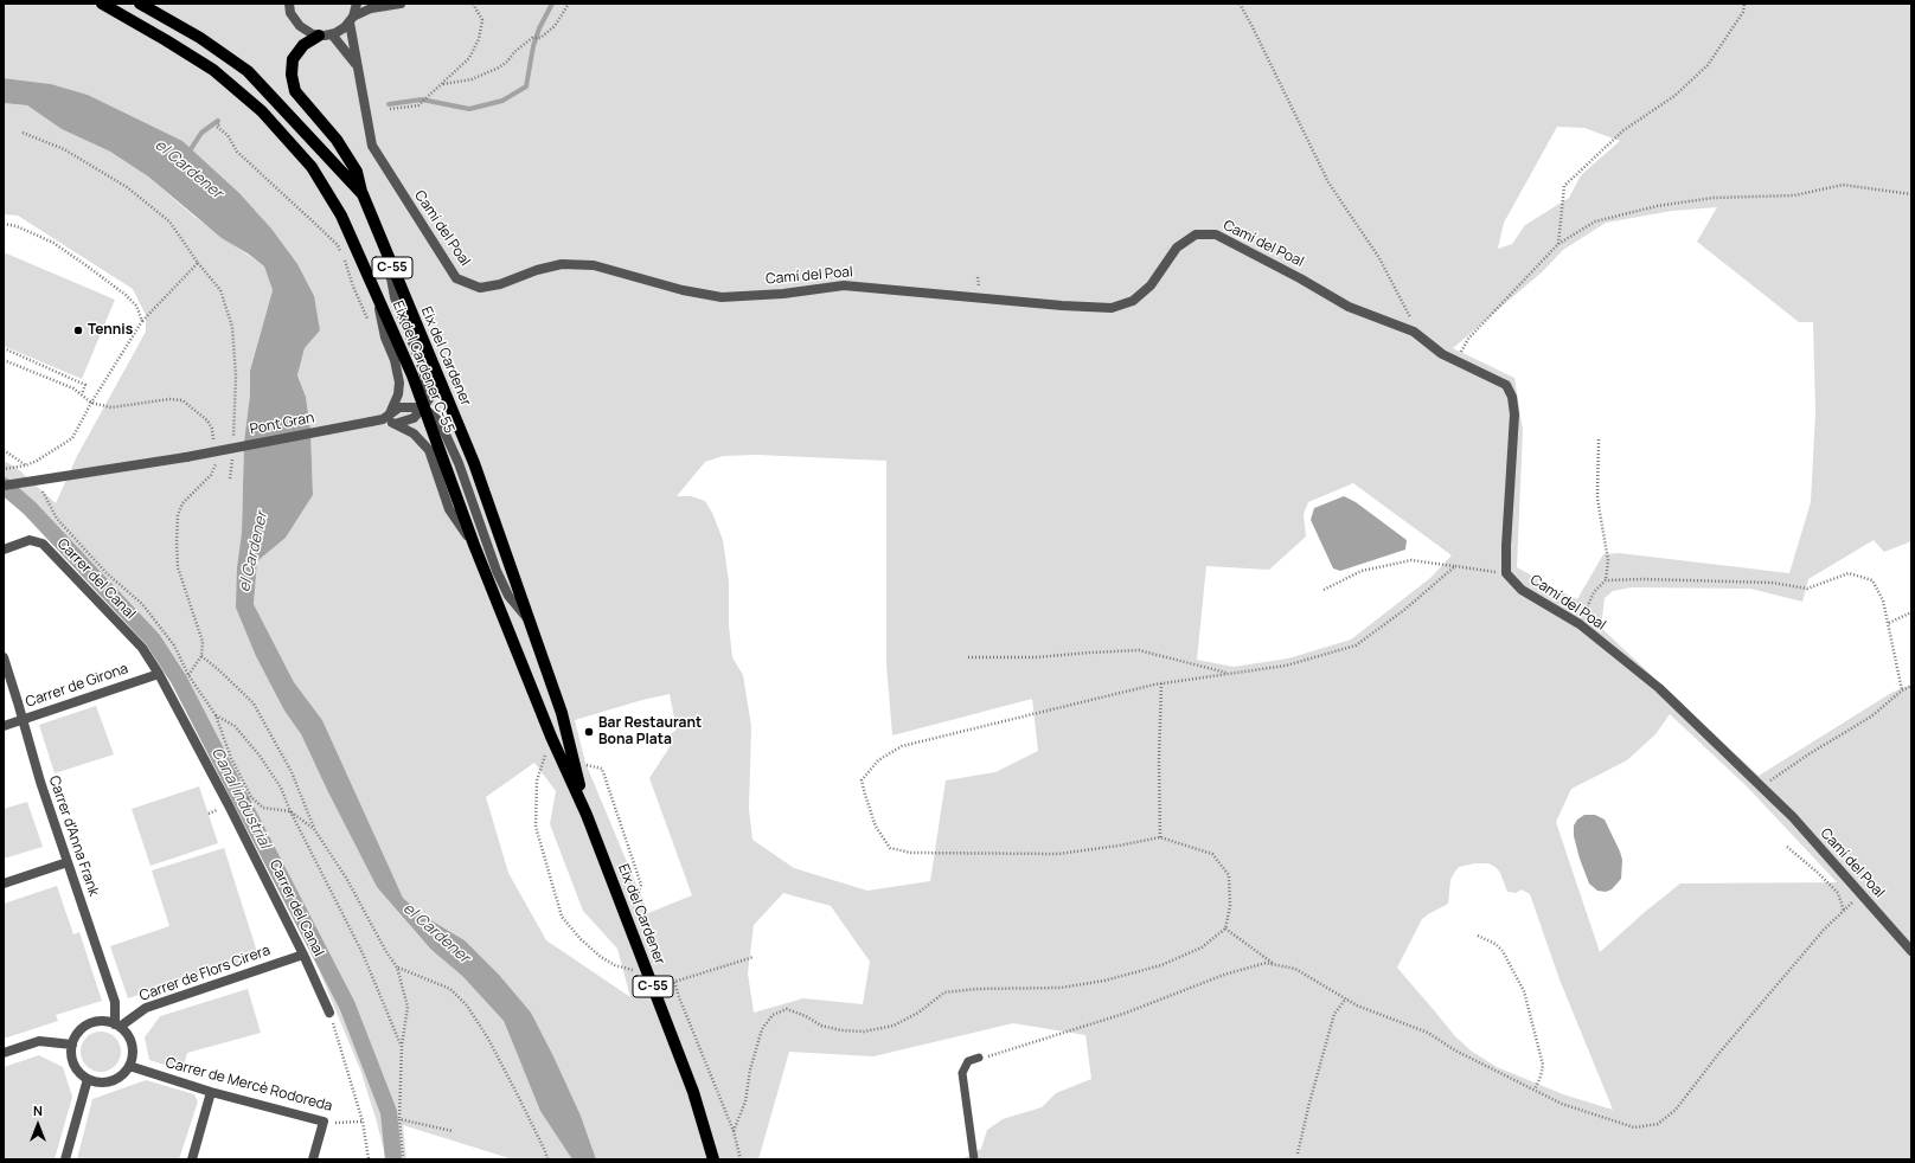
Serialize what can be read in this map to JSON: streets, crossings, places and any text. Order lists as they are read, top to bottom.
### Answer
{
  "streets": {
    "main road": ["C-55", "Eix del Cardener", "Eix del Cardener C-55"],
    "street": [
      "Camí del Poal",
      "Pont Gran",
      "Carrer del Canal",
      "Carrer de Girona",
      "Carrer d'Anna Frank",
      "Carrer de Flors Cirera",
      "Carrer de Mercè Rodoreda"
    ]
  },
  "crossings": [
    ["Eix del Cardener", "Eix del Cardener C-55"],
    ["Eix del Cardener C-55", "Pont Gran"],
    ["Carrer del Canal", "Carrer de Girona"],
    ["Carrer del Canal", "Carrer de Flors Cirera"],
    ["Carrer de Girona", "Carrer d'Anna Frank"],
    ["Carrer d'Anna Frank", "Carrer de Flors Cirera"],
    ["Carrer d'Anna Frank", "Carrer de Mercè Rodoreda"],
    ["Carrer de Flors Cirera", "Carrer de Mercè Rodoreda"]
  ],
  "water": ["el Cardener", "Canal industrial"],
  "places": ["Tennis", "Bar Restaurant Bona Plata"],
  "north": "top"
}
